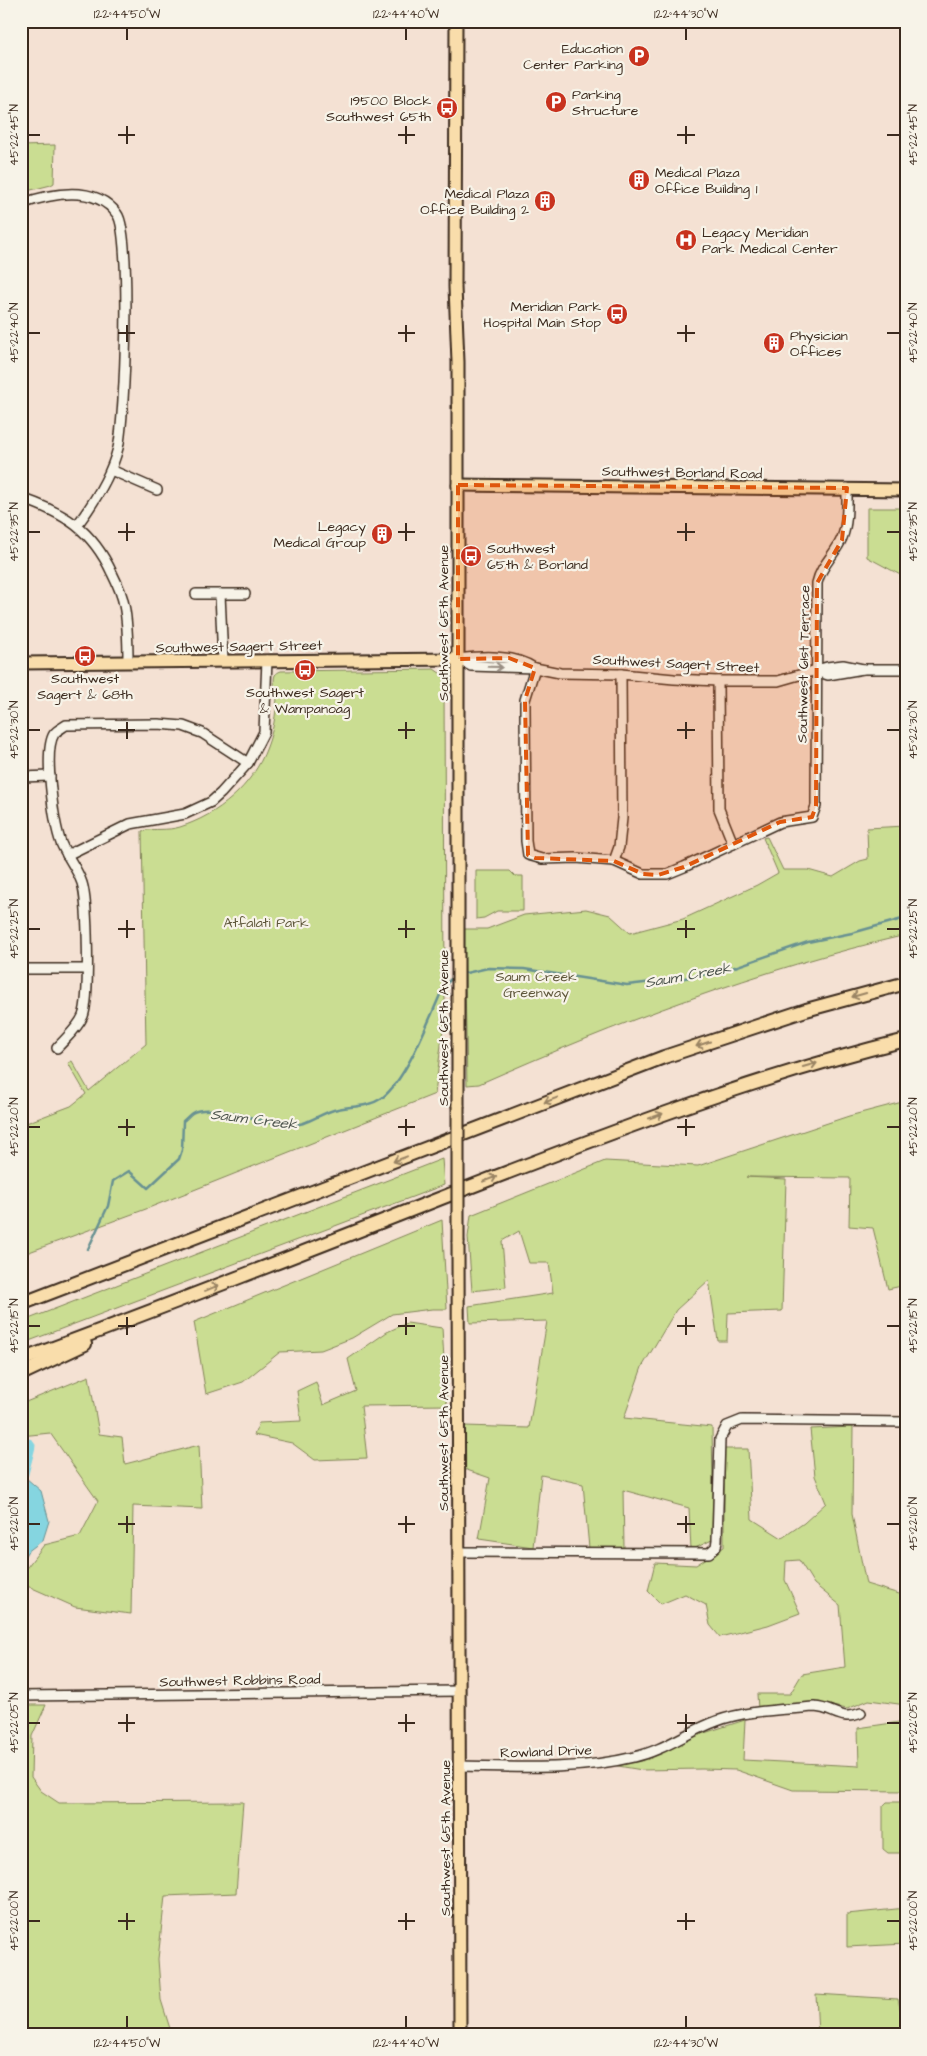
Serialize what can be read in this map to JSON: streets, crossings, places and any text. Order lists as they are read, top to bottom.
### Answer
{
  "streets": {
    "main road": ["Southwest Borland Road", "Southwest 65th Avenue", "Southwest Sagert Street"],
    "street": ["Southwest 61st Terrace", "Southwest Robbins Road", "Rowland Drive"]
  },
  "crossings": [
    ["Southwest Borland Road", "Southwest 65th Avenue"],
    ["Southwest Borland Road", "Southwest 61st Terrace"],
    ["Southwest 65th Avenue", "Southwest Sagert Street"],
    ["Southwest 65th Avenue", "Southwest Robbins Road"],
    ["Southwest 65th Avenue", "Rowland Drive"],
    ["Southwest Sagert Street", "Southwest 61st Terrace"]
  ],
  "water": ["Saum Creek"],
  "parks": ["Atfalati Park", "Saum Creek Greenway"],
  "places": {
    "parking": ["Education Center Parking", "Parking Structure"],
    "bus stop": [
      "19500 Block Southwest 65th",
      "Meridian Park Hospital Main Stop",
      "Southwest 65th & Borland",
      "Southwest Sagert & 68th",
      "Southwest Sagert & Wampanoag"
    ],
    "building": [
      "Medical Plaza Office Building 1",
      "Medical Plaza Office Building 2",
      "Physician Offices",
      "Legacy Medical Group"
    ],
    "hospital": ["Legacy Meridian Park Medical Center"]
  },
  "coordinates": [
    "122°44'50\"W",
    "122°44'40\"W",
    "122°44'30\"W",
    "45°22'45\"N",
    "45°22'40\"N",
    "45°22'35\"N",
    "45°22'30\"N",
    "45°22'25\"N",
    "45°22'20\"N",
    "45°22'15\"N",
    "45°22'10\"N",
    "45°22'05\"N",
    "45°22'00\"N"
  ]
}
